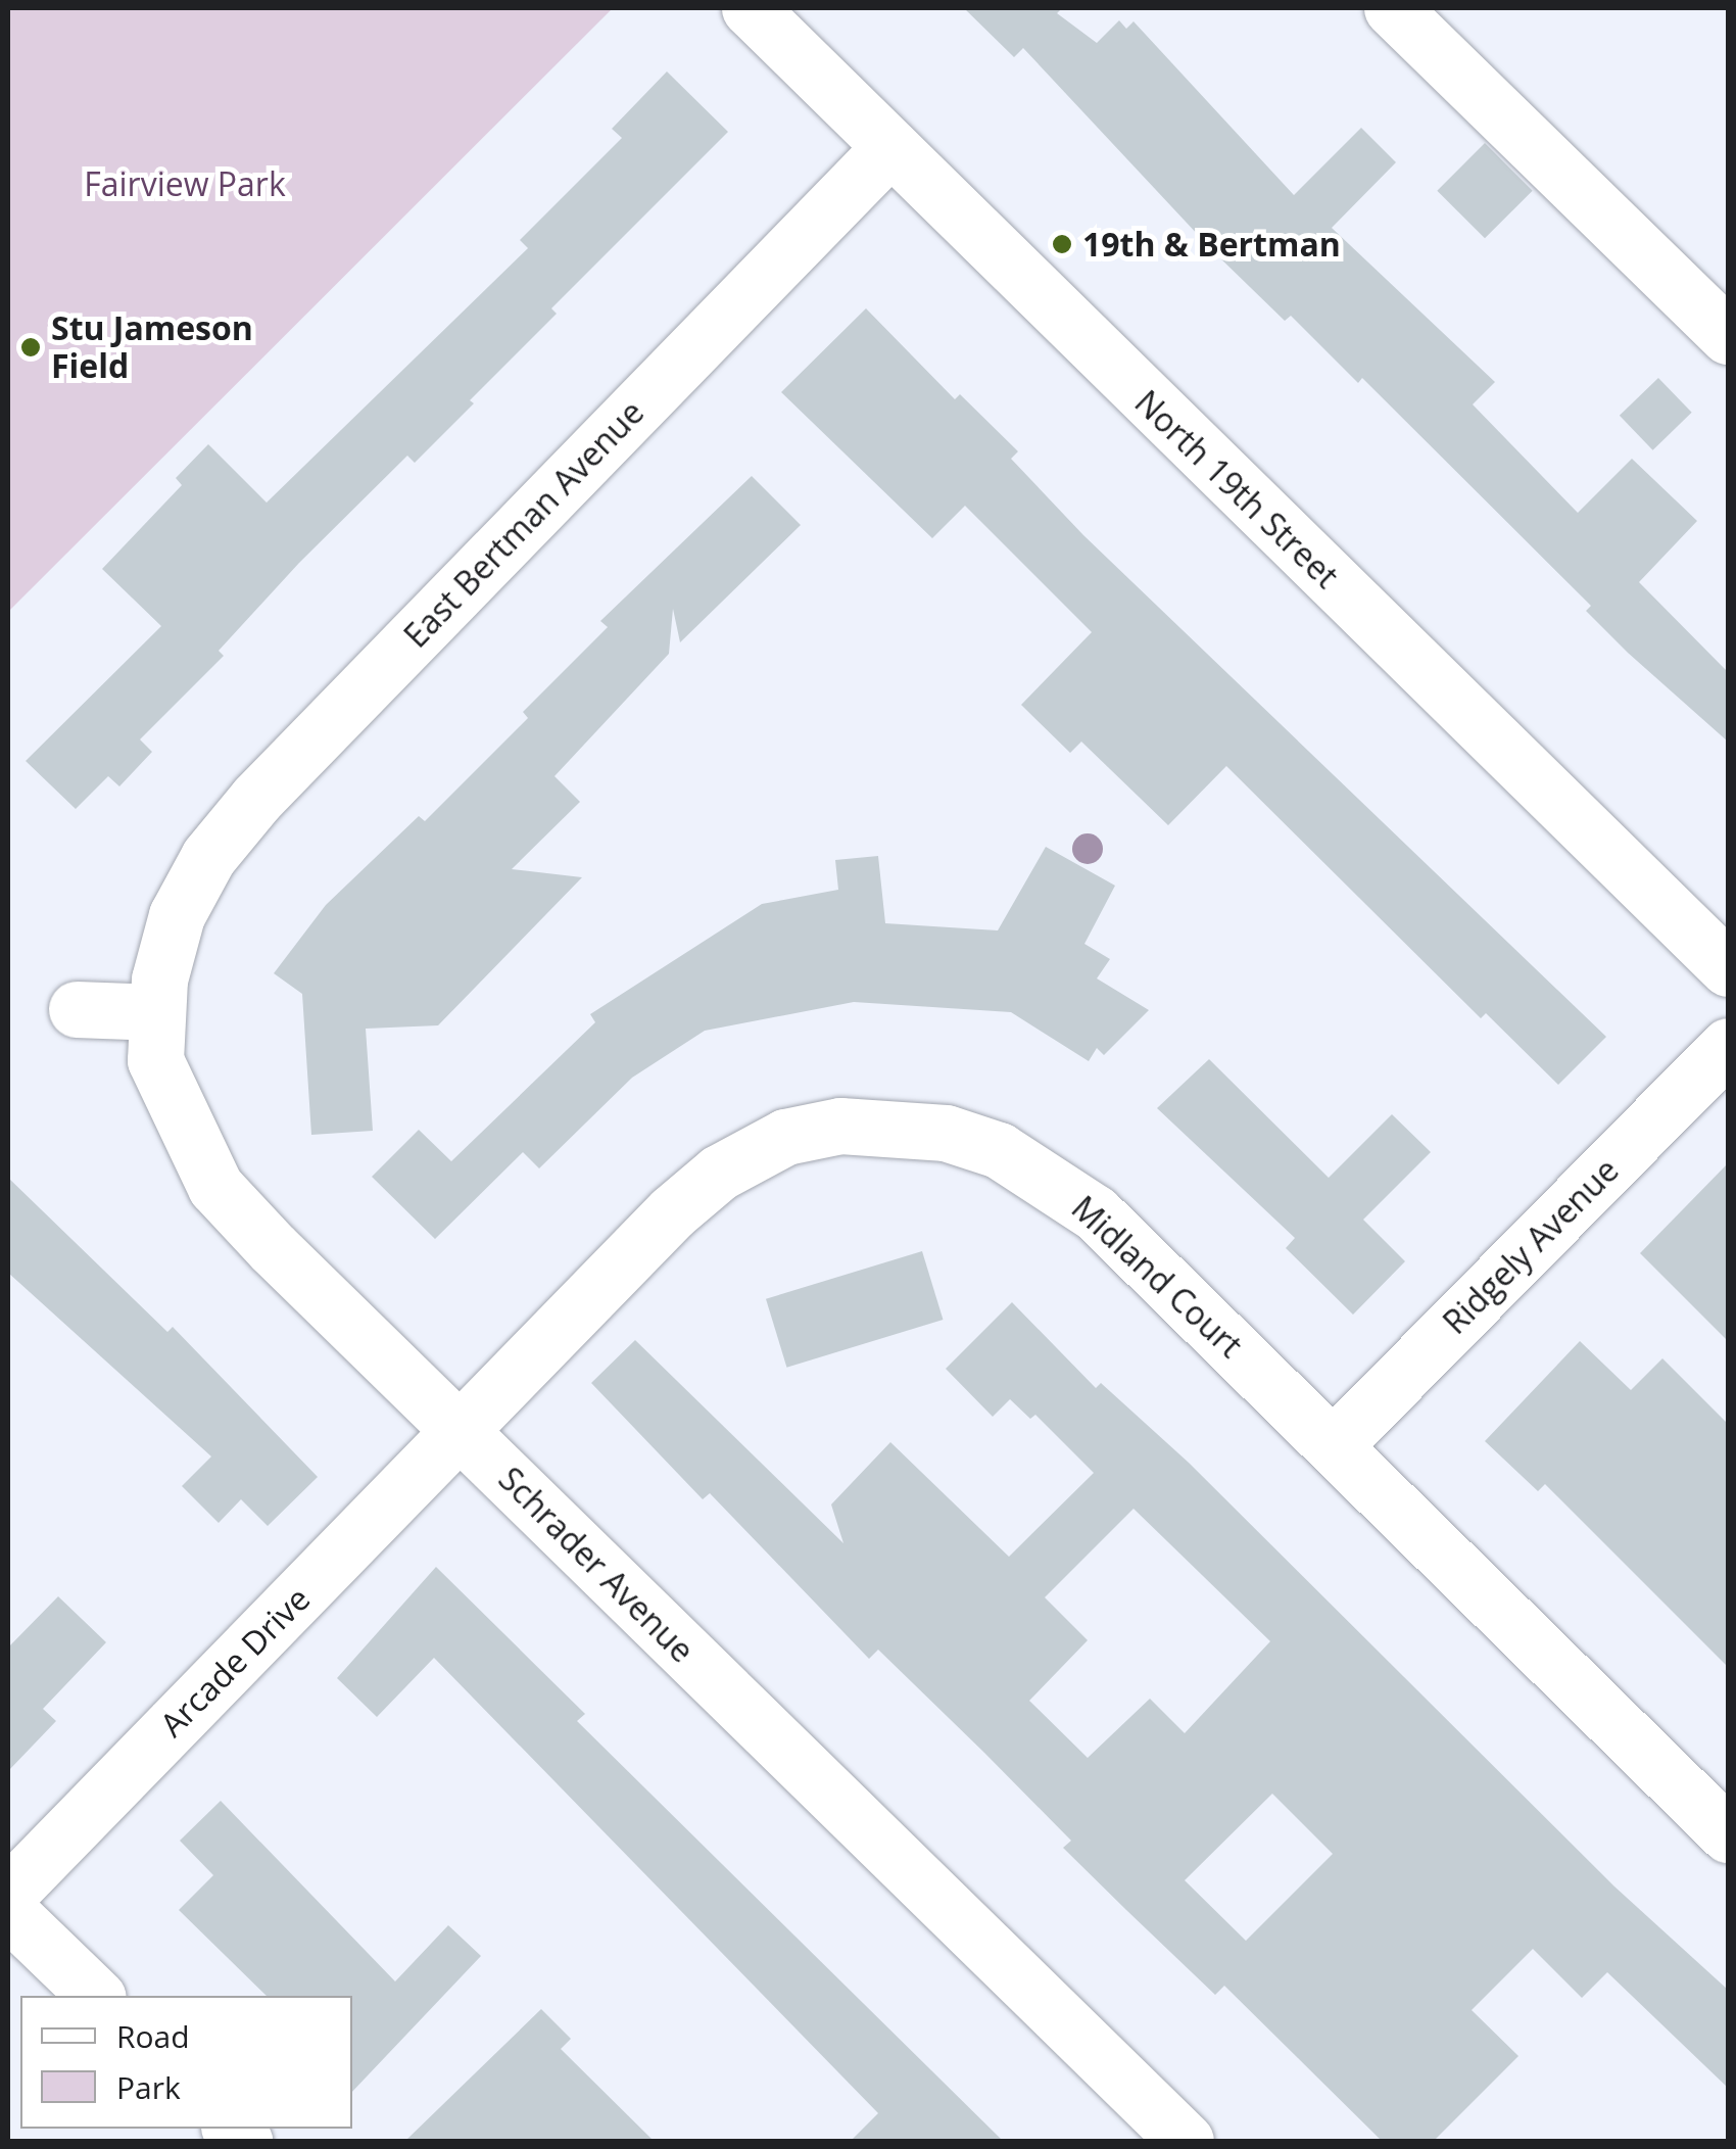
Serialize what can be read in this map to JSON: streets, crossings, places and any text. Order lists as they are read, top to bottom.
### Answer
{
  "streets": {
    "street": [
      "North 19th Street",
      "East Bertman Avenue",
      "Ridgely Avenue",
      "Midland Court",
      "Schrader Avenue",
      "Arcade Drive"
    ]
  },
  "crossings": [
    ["North 19th Street", "East Bertman Avenue"],
    ["East Bertman Avenue", "Schrader Avenue"],
    ["Ridgely Avenue", "Midland Court"],
    ["Midland Court", "Schrader Avenue"],
    ["Midland Court", "Arcade Drive"],
    ["Schrader Avenue", "Arcade Drive"]
  ],
  "parks": ["Fairview Park"],
  "places": ["19th & Bertman", "Stu Jameson Field"],
  "legend": ["Road", "Park"]
}
